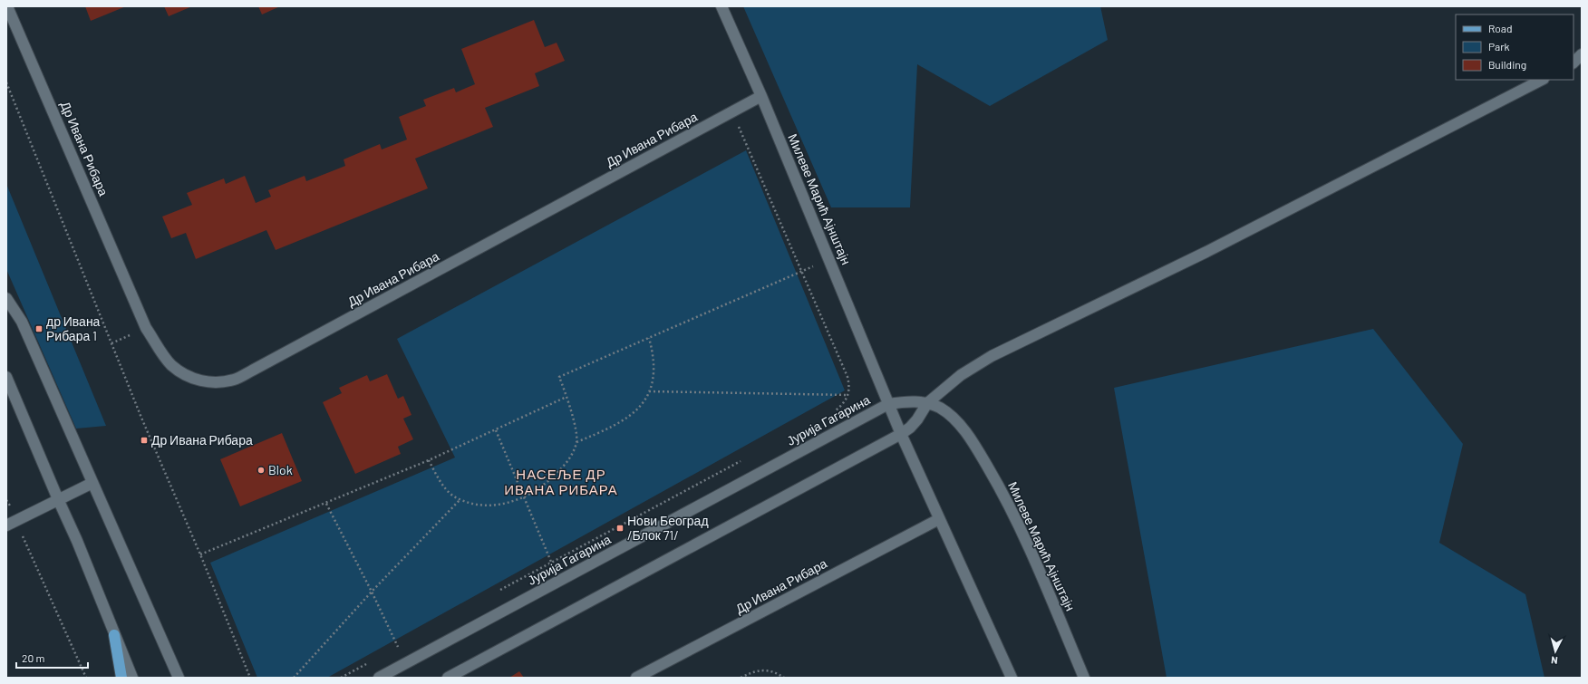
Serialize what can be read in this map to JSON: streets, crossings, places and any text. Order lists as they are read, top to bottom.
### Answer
{
  "streets": {
    "street": ["Др Ивана Рибара", "Милеве Марић Ајнштајн", "Јурија Гагарина"]
  },
  "crossings": [
    ["Др Ивана Рибара", "Милеве Марић Ајнштајн"],
    ["Милеве Марић Ајнштајн", "Јурија Гагарина"]
  ],
  "districts": ["НАСЕЉЕ ДР ИВАНА РИБАРА"],
  "places": {
    "transit": ["др Ивана Рибара 1", "Др Ивана Рибара", "Нови Београд /Блок 71/"],
    "other": ["Blok"]
  },
  "legend": ["Road", "Park", "Building"],
  "scale_bar": "20 m",
  "north": "bottom"
}
